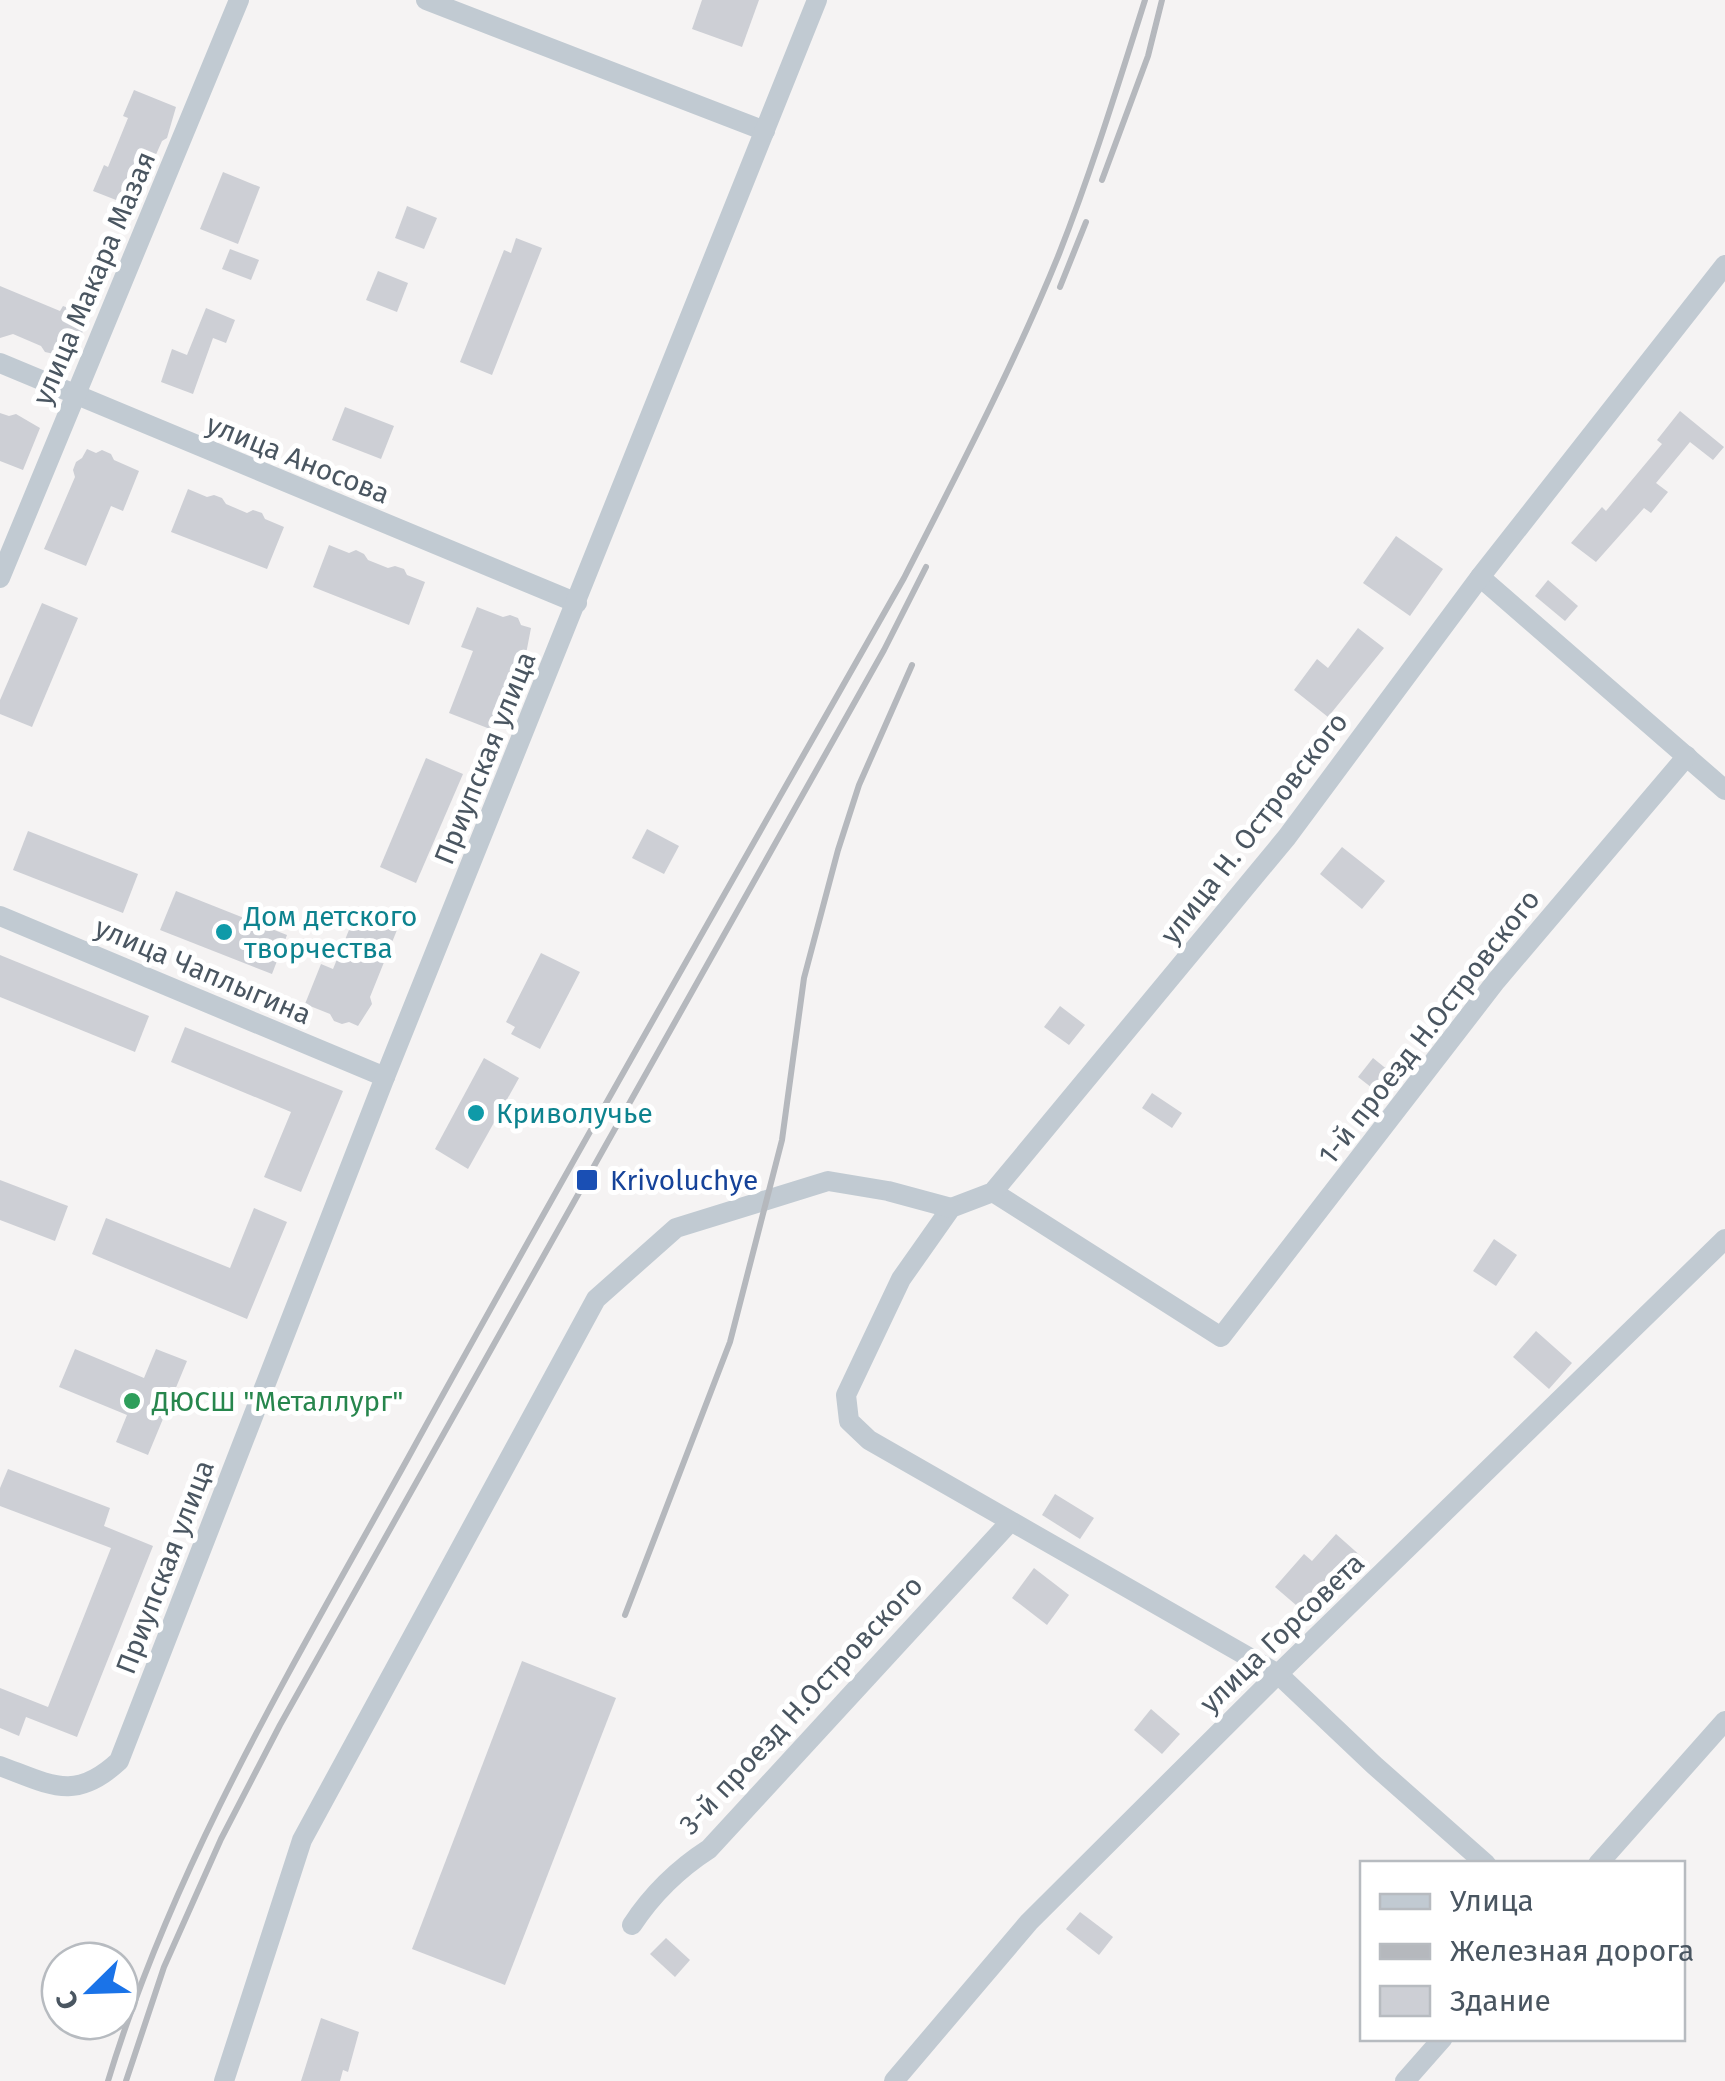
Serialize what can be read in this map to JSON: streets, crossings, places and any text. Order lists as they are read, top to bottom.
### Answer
{
  "streets": {
    "street": [
      "улица Макара Мазая",
      "улица Аносова",
      "Приупская улица",
      "улица Н. Островского",
      "улица Чаплыгина",
      "1-й проезд Н.Островского",
      "улица Горсовета",
      "3-й проезд Н.Островского"
    ]
  },
  "crossings": [
    ["улица Макара Мазая", "улица Аносова"],
    ["улица Аносова", "Приупская улица"],
    ["Приупская улица", "улица Чаплыгина"],
    ["улица Н. Островского", "1-й проезд Н.Островского"]
  ],
  "places": {
    "other": ["Дом детского творчества", "Криволучье", "ДЮСШ \"Металлург\""],
    "transit": ["Krivoluchye"]
  },
  "legend": ["Улица", "Железная дорога", "Здание"],
  "north": "bottom left"
}
